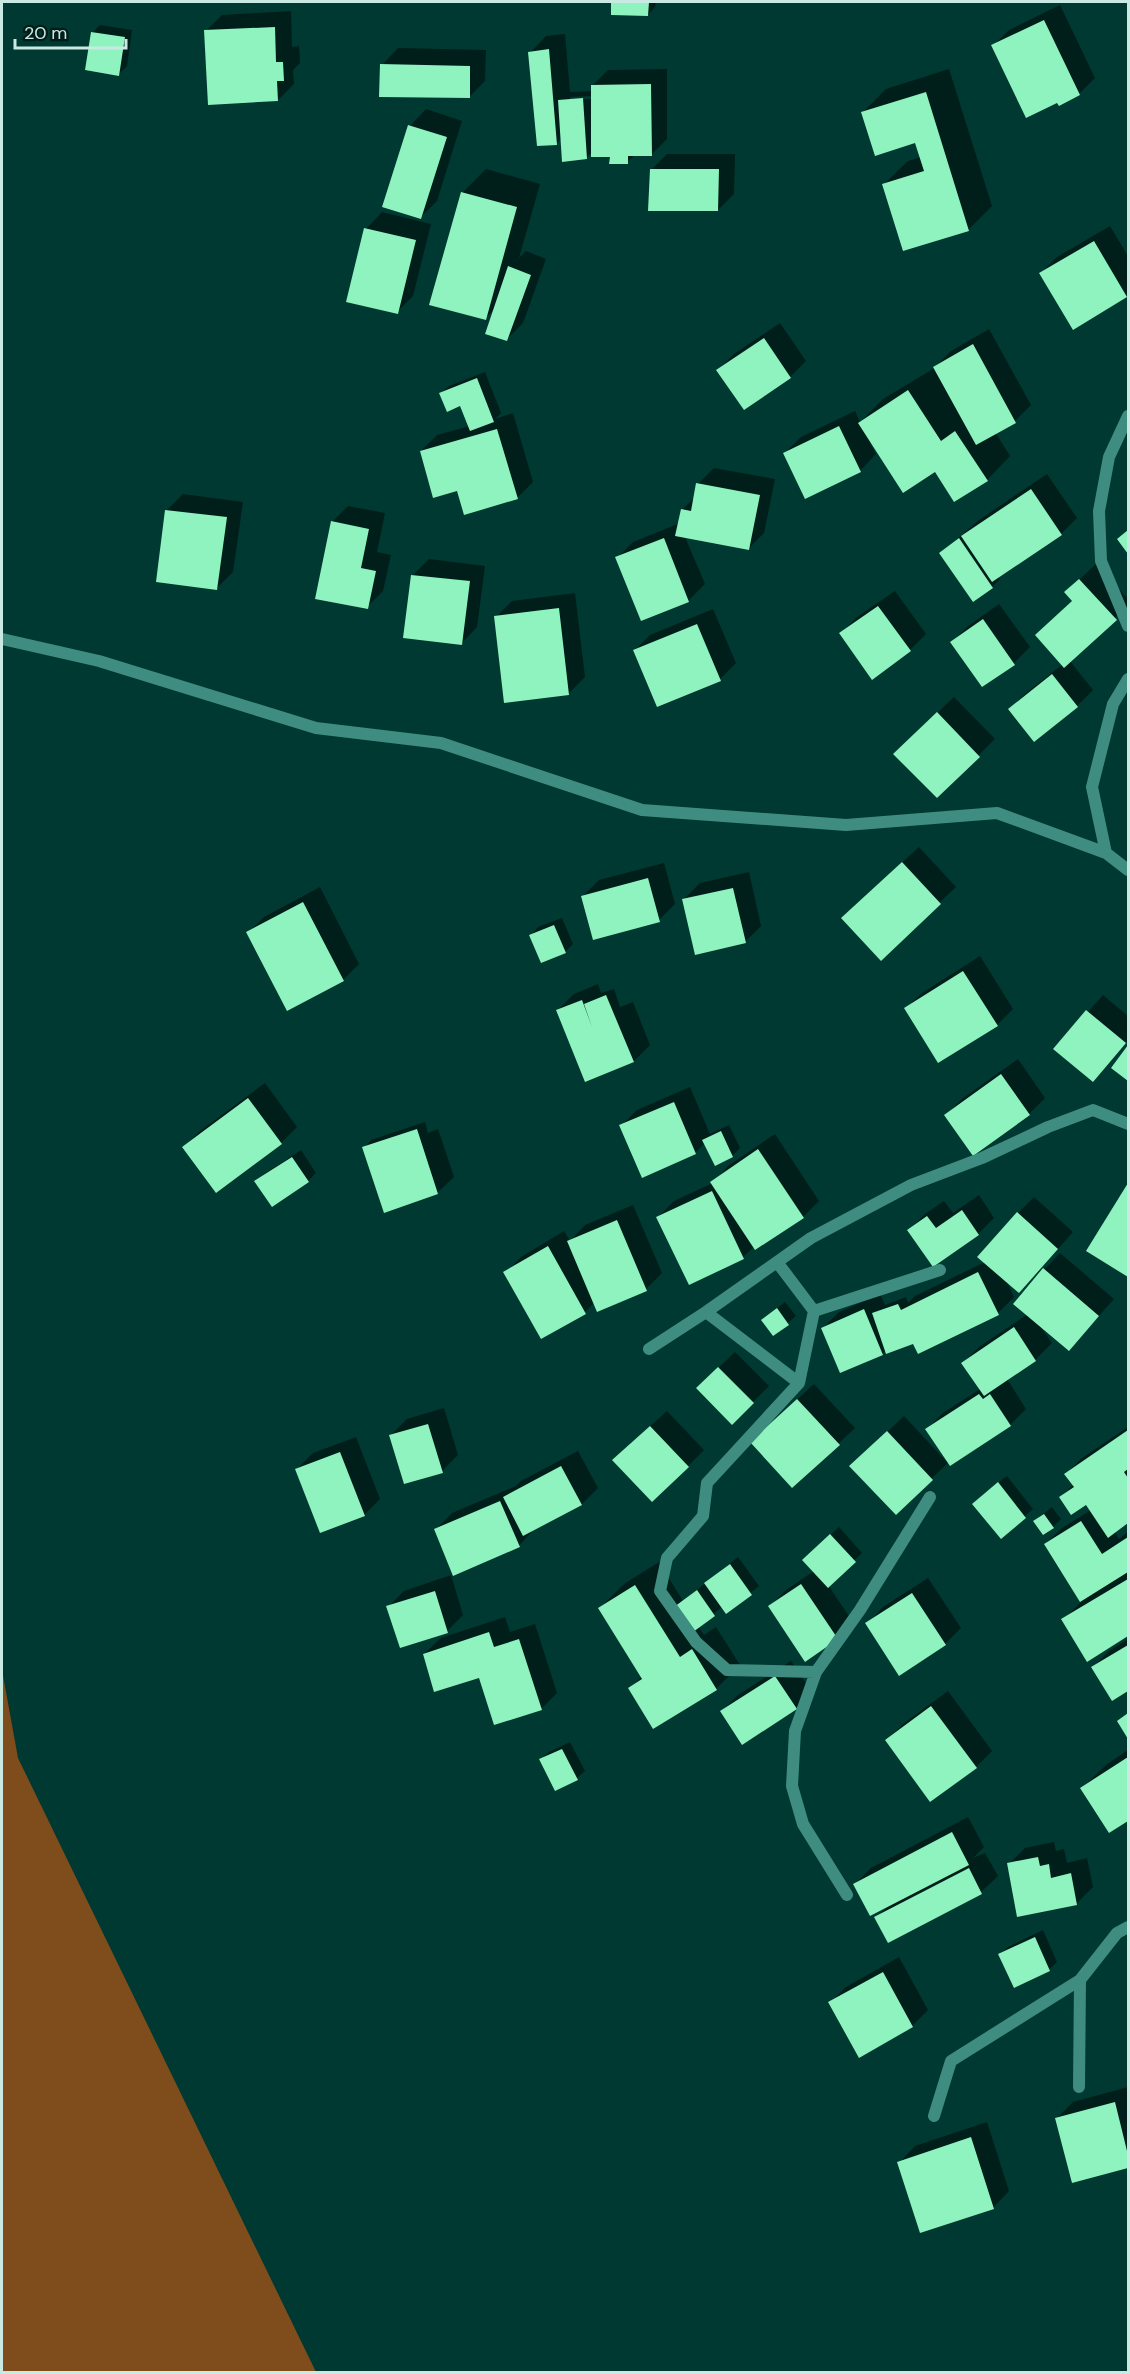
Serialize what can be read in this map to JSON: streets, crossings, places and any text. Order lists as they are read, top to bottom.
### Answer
{
  "scale_bar": "20 m"
}
